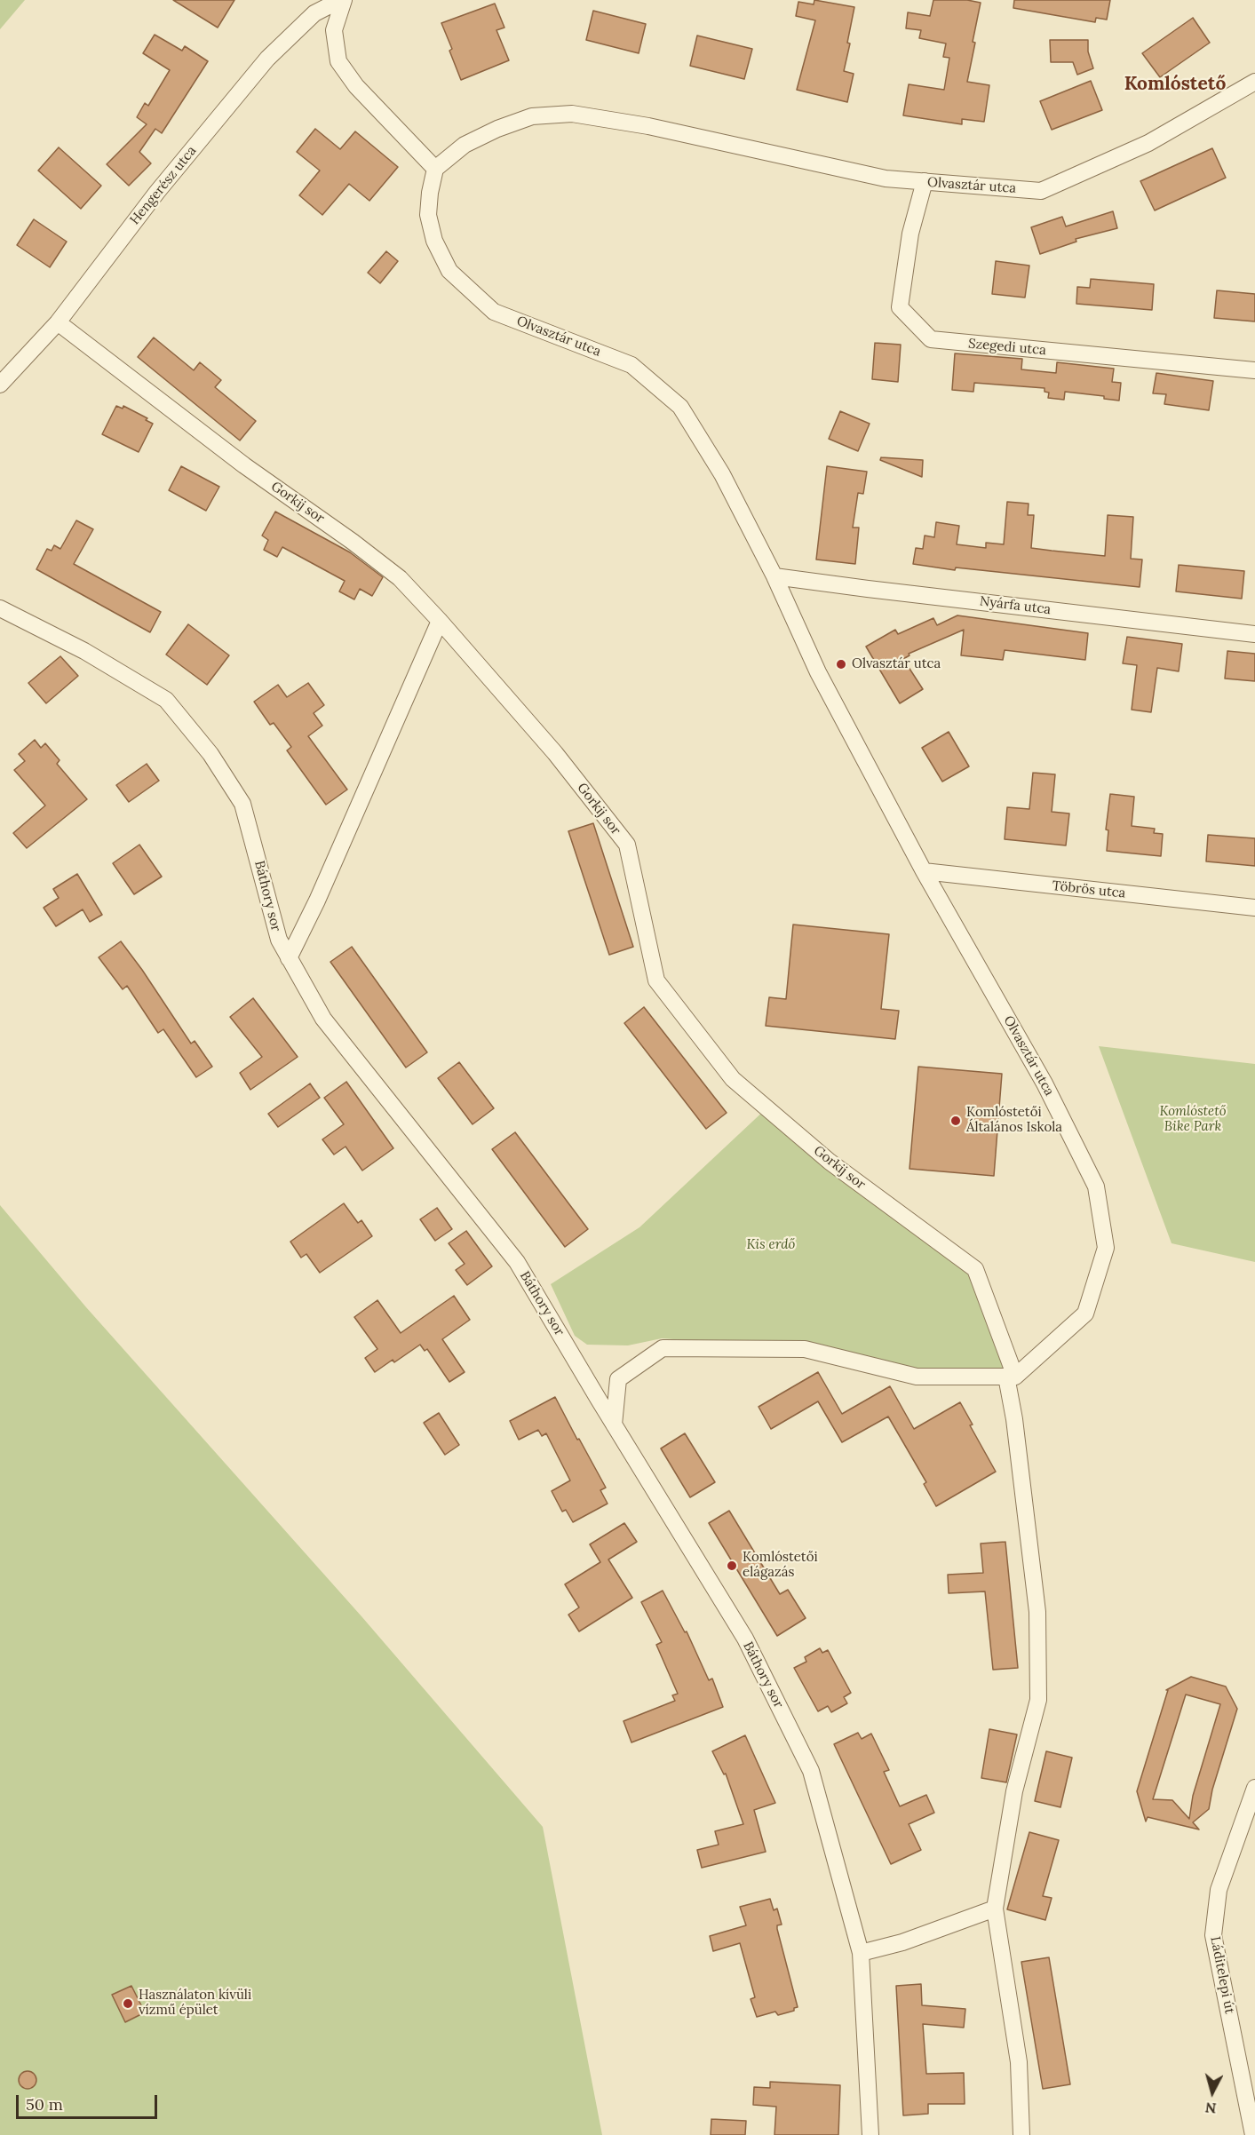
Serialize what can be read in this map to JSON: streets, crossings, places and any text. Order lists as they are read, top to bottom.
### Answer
{
  "streets": {
    "street": [
      "Hengerész utca",
      "Olvasztár utca",
      "Szegedi utca",
      "Gorkij sor",
      "Nyárfa utca",
      "Töbrös utca",
      "Báthory sor",
      "Láditelepi út"
    ]
  },
  "crossings": [
    ["Hengerész utca", "Gorkij sor"],
    ["Olvasztár utca", "Szegedi utca"],
    ["Olvasztár utca", "Gorkij sor"],
    ["Olvasztár utca", "Nyárfa utca"],
    ["Olvasztár utca", "Töbrös utca"]
  ],
  "districts": ["Komlóstető"],
  "parks": ["Komlóstető Bike Park", "Kis erdő"],
  "places": [
    "Olvasztár utca",
    "Komlóstetői Általános Iskola",
    "Komlóstetői elágazás",
    "Használaton kívüli vízmű épület"
  ],
  "scale_bar": "50 m",
  "north": "bottom"
}
